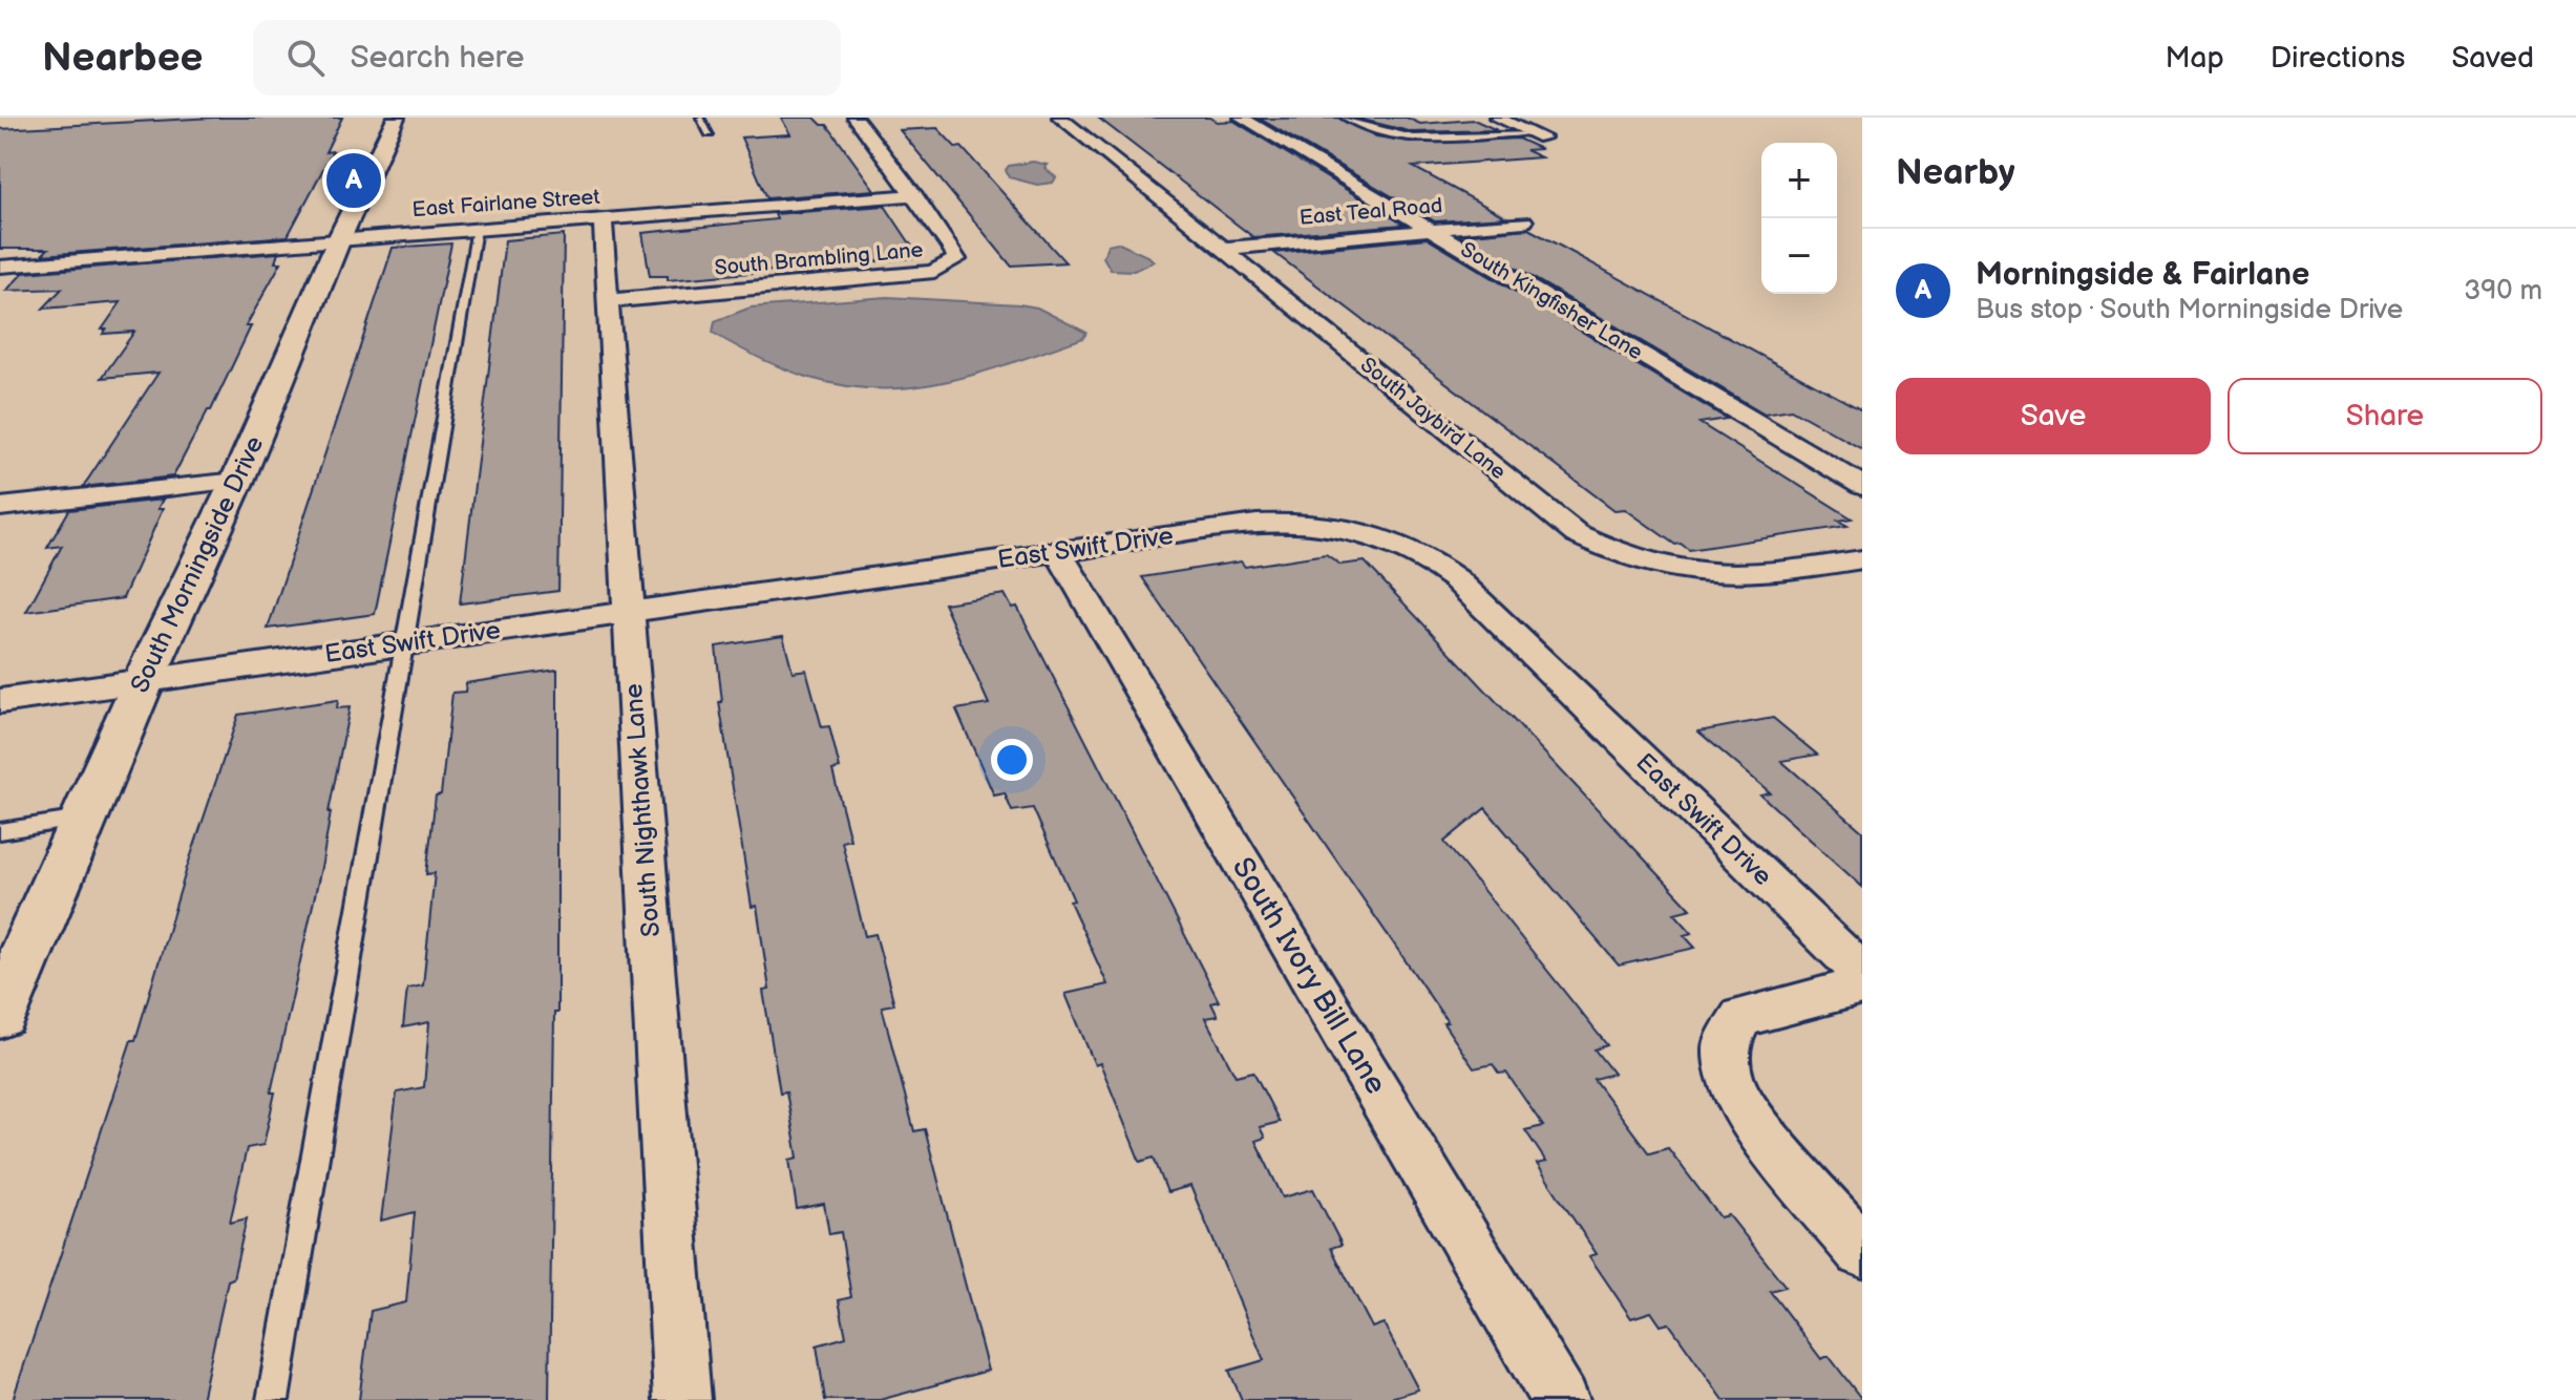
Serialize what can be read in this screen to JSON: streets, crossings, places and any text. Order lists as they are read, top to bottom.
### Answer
{
  "streets": {
    "street": [
      "East Fairlane Street",
      "East Teal Road",
      "South Brambling Lane",
      "South Kingfisher Lane",
      "South Jaybird Lane",
      "East Swift Drive",
      "South Morningside Drive",
      "South Nighthawk Lane",
      "South Ivory Bill Lane"
    ]
  },
  "crossings": [
    ["East Fairlane Street", "South Brambling Lane"],
    ["East Fairlane Street", "South Morningside Drive"],
    ["East Fairlane Street", "South Nighthawk Lane"],
    ["East Teal Road", "South Kingfisher Lane"],
    ["East Teal Road", "South Jaybird Lane"],
    ["South Brambling Lane", "South Nighthawk Lane"],
    ["East Swift Drive", "South Morningside Drive"],
    ["East Swift Drive", "South Nighthawk Lane"],
    ["East Swift Drive", "South Ivory Bill Lane"]
  ],
  "page": {
    "header": "Nearbee",
    "search": "Search here",
    "nav": ["Map", "Directions", "Saved"],
    "heading": "Nearby",
    "map_buttons": ["+", "−"],
    "pins": "A",
    "list": [
      {
        "mark": "A",
        "name": "Morningside & Fairlane",
        "note": "Bus stop · South Morningside Drive",
        "value": "390 m"
      }
    ],
    "buttons": ["Save", "Share"]
  }
}
